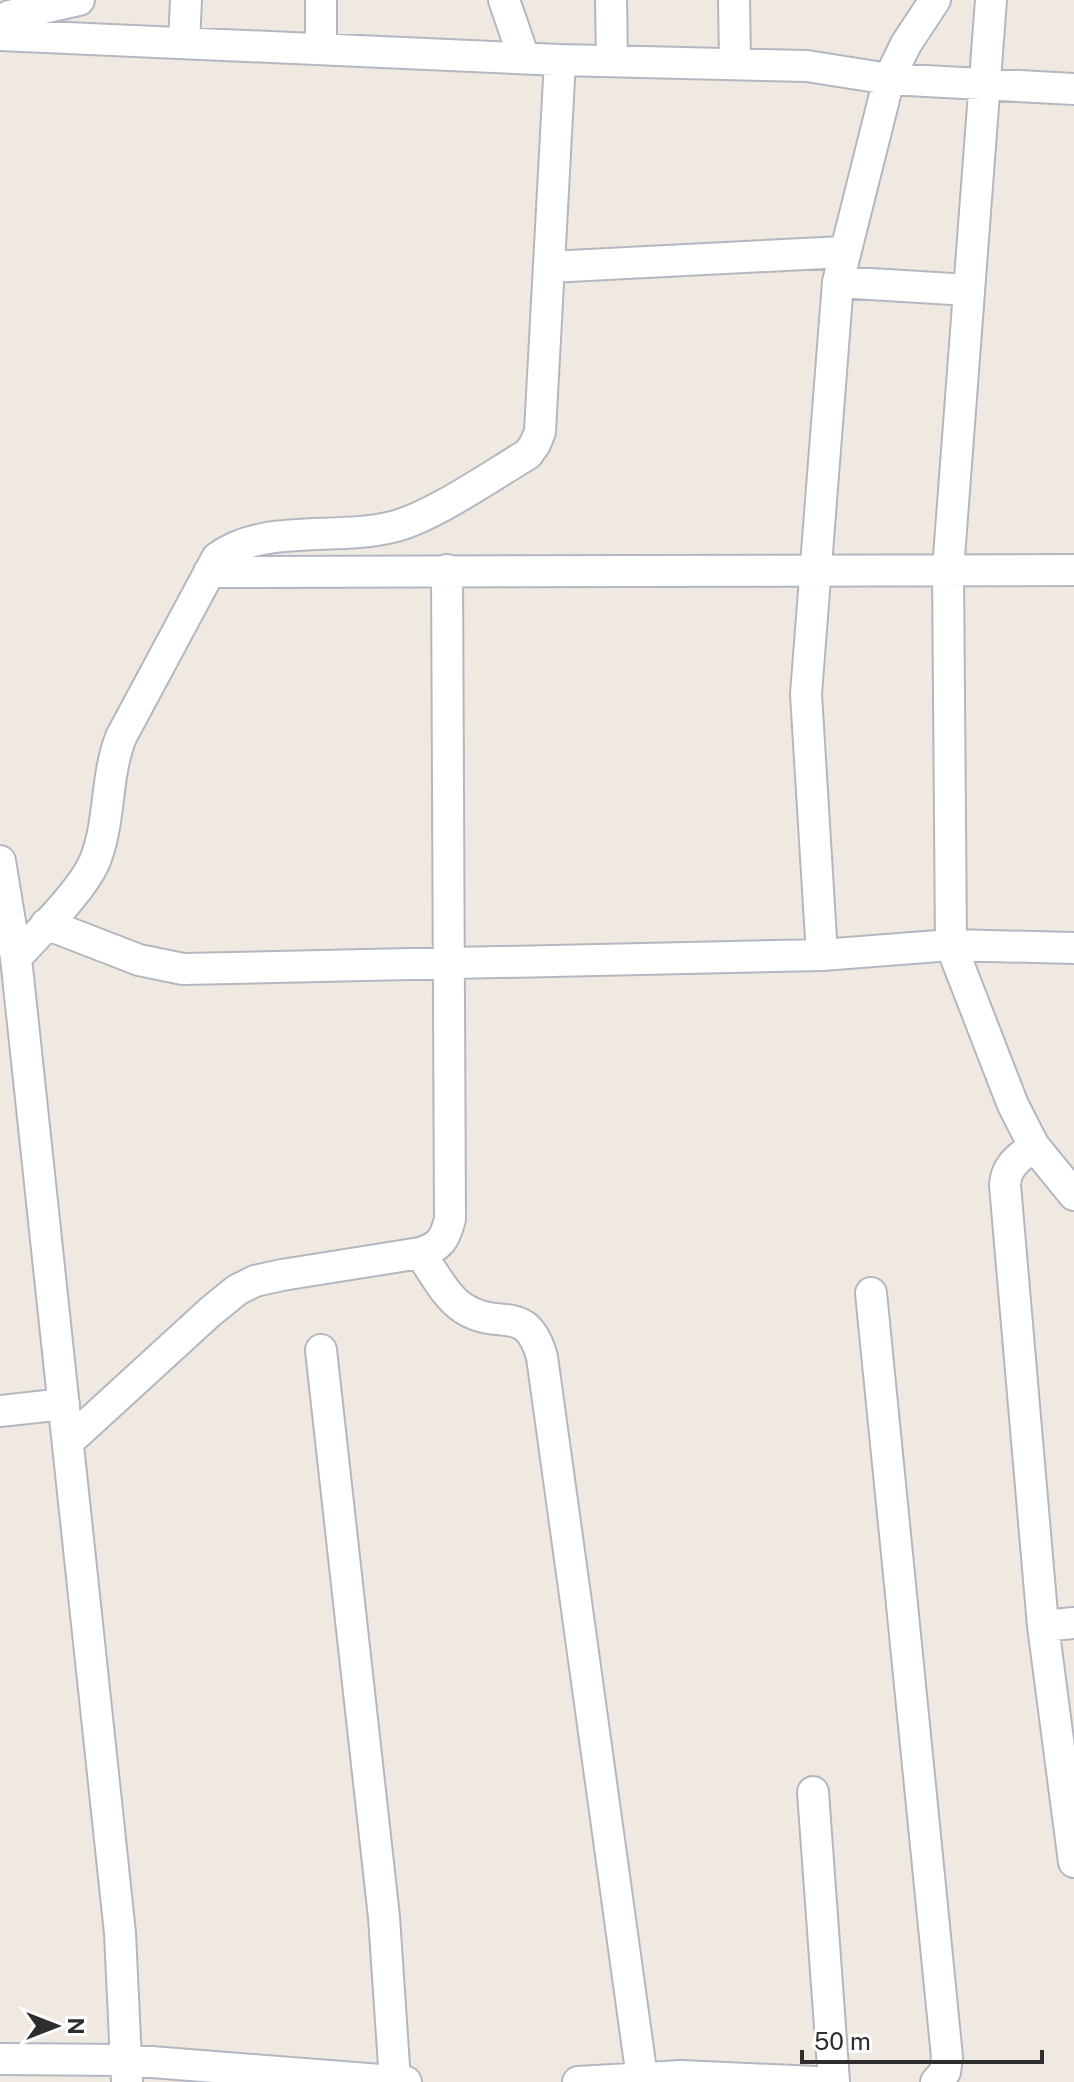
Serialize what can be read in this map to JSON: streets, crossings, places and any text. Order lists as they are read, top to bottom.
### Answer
{
  "scale_bar": "50 m",
  "north": "right"
}
